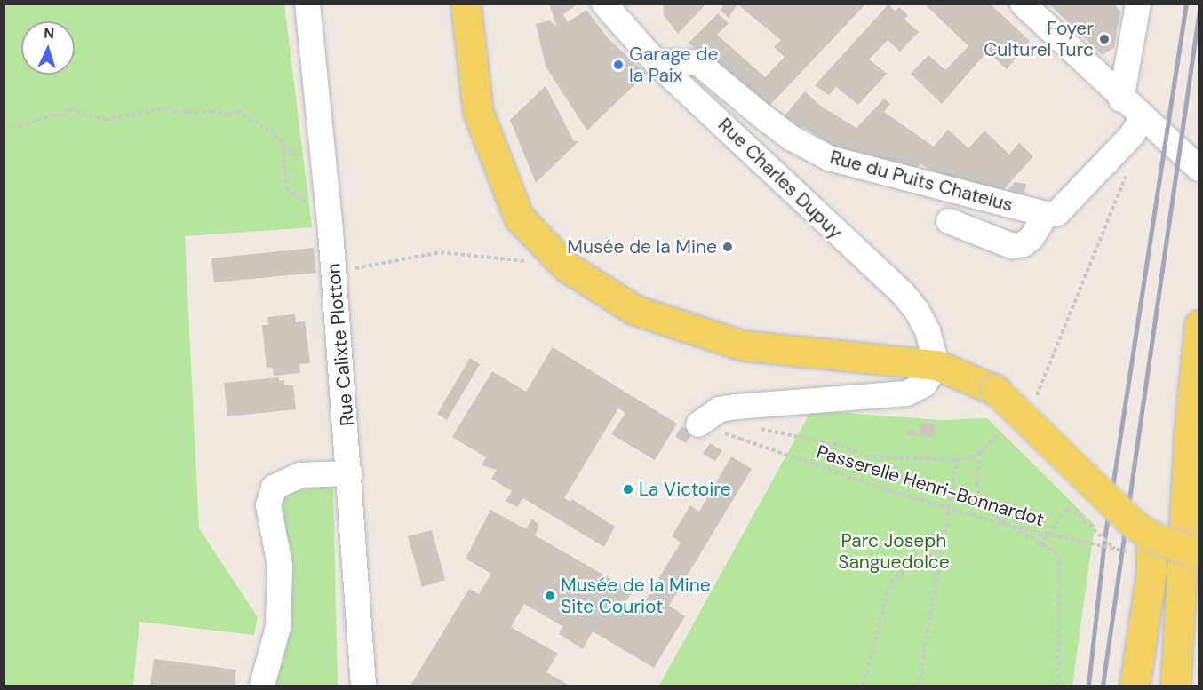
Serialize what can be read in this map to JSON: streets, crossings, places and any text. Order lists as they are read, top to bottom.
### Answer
{
  "streets": {
    "street": ["Rue Charles Dupuy", "Rue du Puits Chatelus", "Rue Calixte Plotton"],
    "path": ["Passerelle Henri-Bonnardot"]
  },
  "crossings": [
    ["Rue Charles Dupuy", "Rue du Puits Chatelus"]
  ],
  "parks": ["Parc Joseph Sanguedolce"],
  "places": [
    "Foyer Culturel Turc",
    "Garage de la Paix",
    "Musée de la Mine",
    "La Victoire",
    "Musée de la Mine Site Couriot"
  ],
  "north": "top"
}
